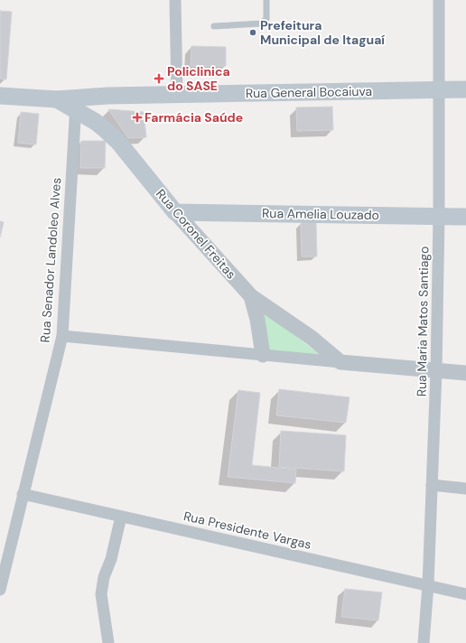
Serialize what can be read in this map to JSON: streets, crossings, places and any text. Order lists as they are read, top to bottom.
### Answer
{
  "streets": {
    "main road": ["Rua General Bocaiuva", "Rua Amelia Louzado", "Rua Coronel Freitas"],
    "street": ["Rua Senador Landoleo Alves", "Rua Maria Matos Santiago", "Rua Presidente Vargas"]
  },
  "crossings": [
    ["Rua General Bocaiuva", "Rua Coronel Freitas"],
    ["Rua General Bocaiuva", "Rua Senador Landoleo Alves"],
    ["Rua General Bocaiuva", "Rua Maria Matos Santiago"],
    ["Rua Amelia Louzado", "Rua Coronel Freitas"],
    ["Rua Amelia Louzado", "Rua Maria Matos Santiago"],
    ["Rua Coronel Freitas", "Rua Senador Landoleo Alves"],
    ["Rua Senador Landoleo Alves", "Rua Presidente Vargas"],
    ["Rua Maria Matos Santiago", "Rua Presidente Vargas"]
  ],
  "places": {
    "other": ["Prefeitura Municipal de Itaguaí"],
    "health": ["Policlinica do SASE", "Farmácia Saúde"]
  }
}
